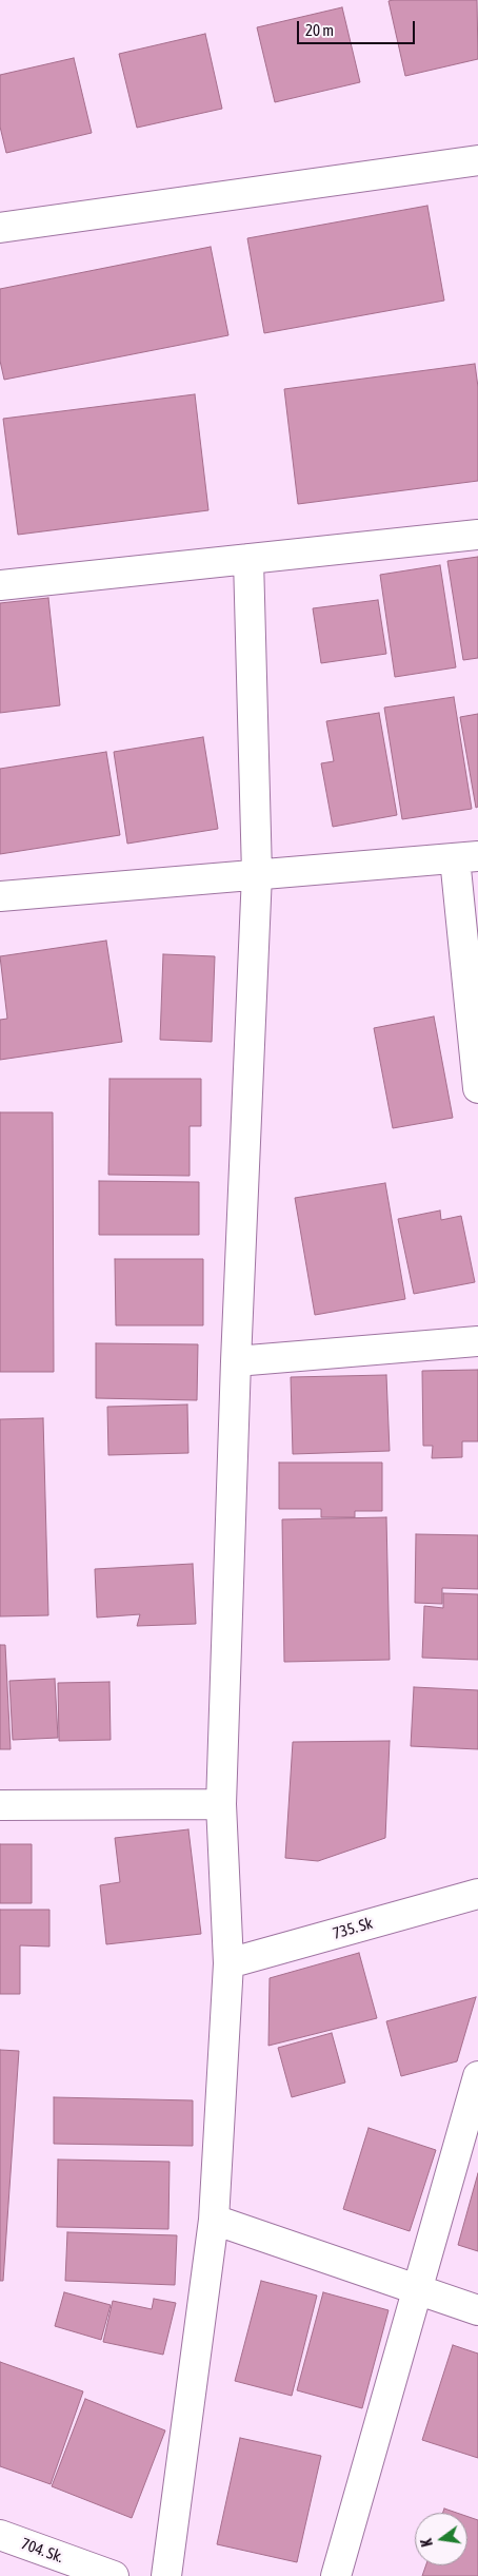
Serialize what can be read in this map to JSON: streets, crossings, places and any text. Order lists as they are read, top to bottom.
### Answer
{
  "streets": {
    "street": ["735. Sk", "704. Sk."]
  },
  "scale_bar": "20 m",
  "north": "left"
}
